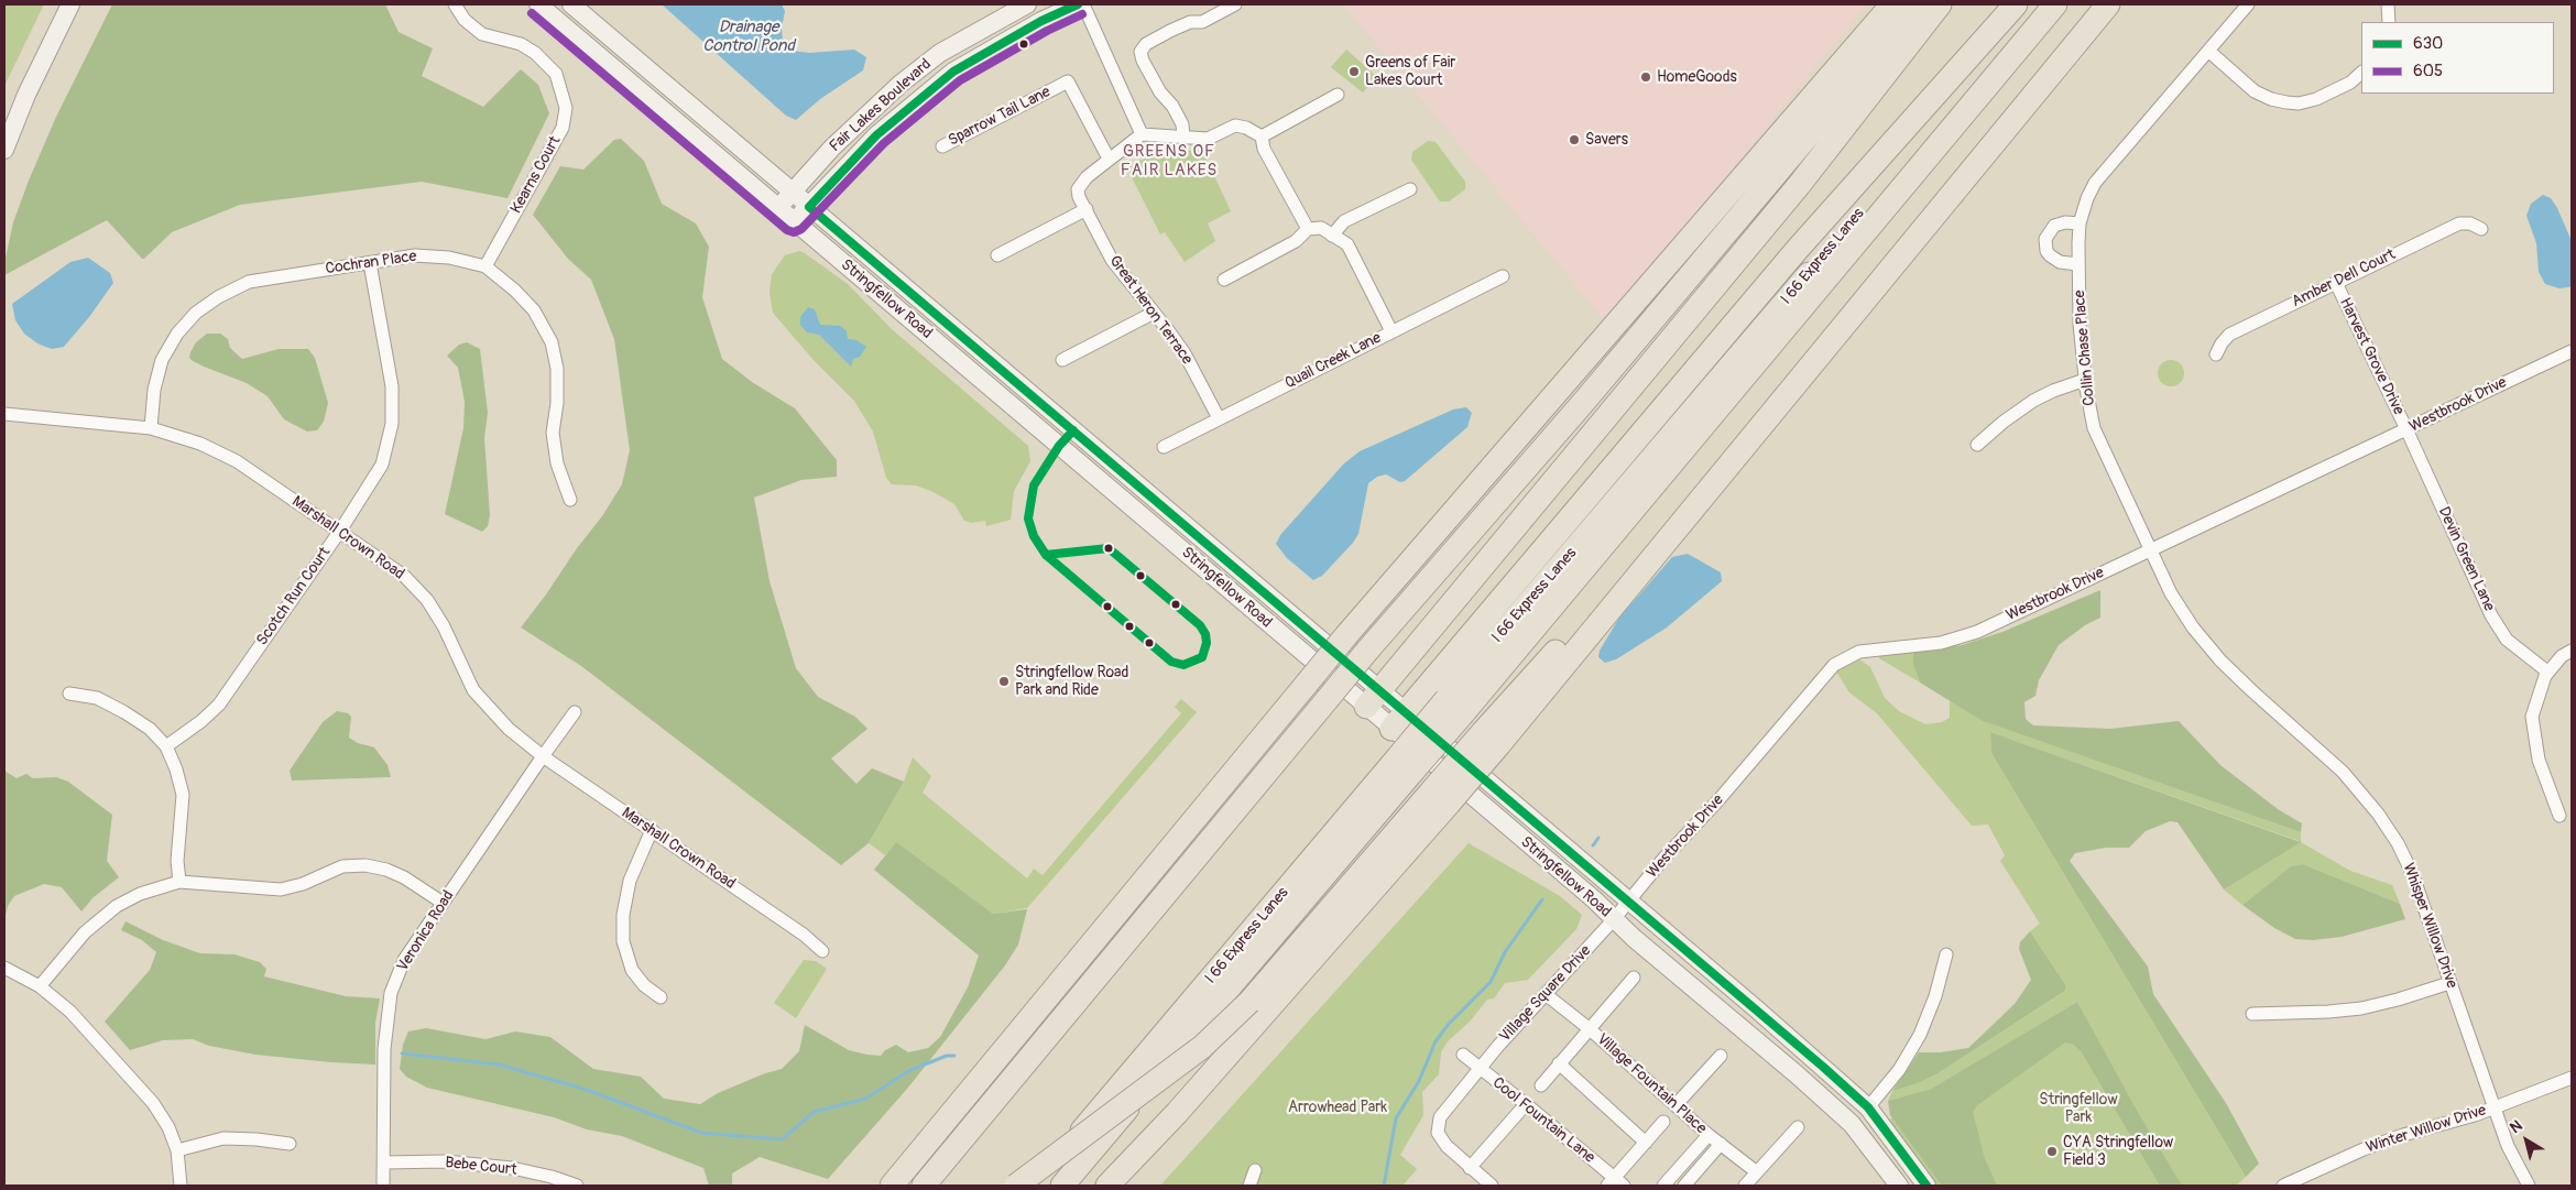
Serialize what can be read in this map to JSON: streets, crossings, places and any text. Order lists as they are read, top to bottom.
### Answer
{
  "streets": {
    "highway": ["I 66 Express Lanes"],
    "main road": ["Fair Lakes Boulevard", "Stringfellow Road"],
    "street": [
      "Sparrow Tail Lane",
      "Kearns Court",
      "Cochran Place",
      "Amber Dell Court",
      "Great Heron Terrace",
      "Collin Chase Place",
      "Harvest Grove Drive",
      "Quail Creek Lane",
      "Westbrook Drive",
      "Marshall Crown Road",
      "Devin Green Lane",
      "Scotch Run Court",
      "Whisper Willow Drive",
      "Veronica Road",
      "Village Square Drive",
      "Village Fountain Place",
      "Cool Fountain Lane",
      "Winter Willow Drive",
      "Bebe Court"
    ]
  },
  "crossings": [
    ["Fair Lakes Boulevard", "Stringfellow Road"],
    ["Sparrow Tail Lane", "Great Heron Terrace"],
    ["Kearns Court", "Cochran Place"],
    ["Cochran Place", "Marshall Crown Road"],
    ["Cochran Place", "Scotch Run Court"],
    ["Amber Dell Court", "Harvest Grove Drive"],
    ["Stringfellow Road", "Westbrook Drive"],
    ["Stringfellow Road", "Village Square Drive"],
    ["Great Heron Terrace", "Quail Creek Lane"],
    ["Collin Chase Place", "Westbrook Drive"],
    ["Collin Chase Place", "Whisper Willow Drive"],
    ["Harvest Grove Drive", "Westbrook Drive"],
    ["Harvest Grove Drive", "Devin Green Lane"],
    ["Westbrook Drive", "Devin Green Lane"],
    ["Westbrook Drive", "Whisper Willow Drive"],
    ["Westbrook Drive", "Village Square Drive"],
    ["Marshall Crown Road", "Scotch Run Court"],
    ["Marshall Crown Road", "Veronica Road"],
    ["Whisper Willow Drive", "Winter Willow Drive"],
    ["Veronica Road", "Bebe Court"],
    ["Village Square Drive", "Village Fountain Place"],
    ["Village Square Drive", "Cool Fountain Lane"]
  ],
  "districts": ["GREENS OF FAIR LAKES"],
  "water": ["Drainage Control Pond"],
  "parks": ["Stringfellow Park", "Arrowhead Park"],
  "places": [
    "Greens of Fair Lakes Court",
    "HomeGoods",
    "Savers",
    "Stringfellow Road Park and Ride",
    "CYA Stringfellow Field 3"
  ],
  "lines": ["transit line 630", "transit line 605"],
  "legend": ["630", "605"],
  "north": "top left"
}
